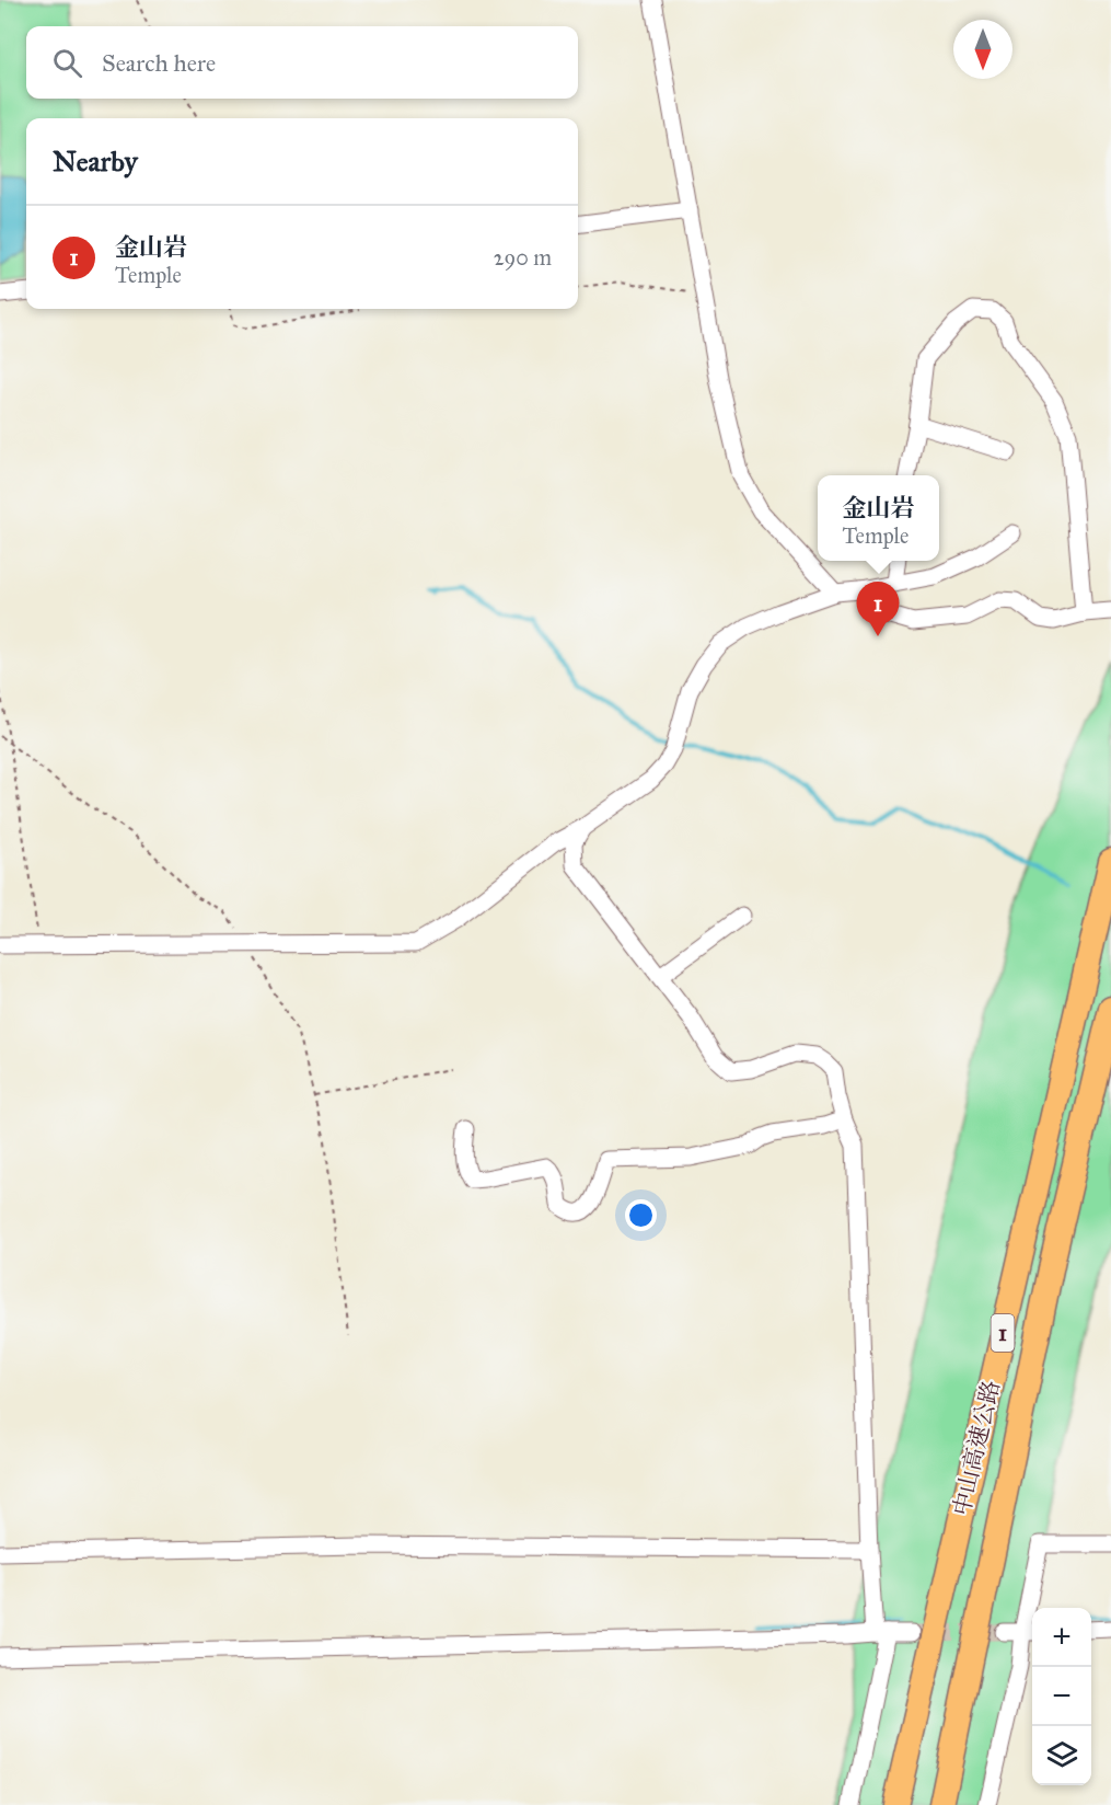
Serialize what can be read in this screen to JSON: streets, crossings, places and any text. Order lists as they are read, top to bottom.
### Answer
{
  "streets": {
    "highway": ["1", "中山高速公路"]
  },
  "north": "bottom",
  "page": {
    "search": "Search here",
    "heading": "Nearby",
    "list": [
      {
        "mark": "1",
        "name": "金山岩",
        "note": "Temple",
        "value": "290 m"
      }
    ],
    "popup": ["金山岩", "Temple"],
    "pins": "1",
    "map_buttons": ["+", "−"]
  }
}
